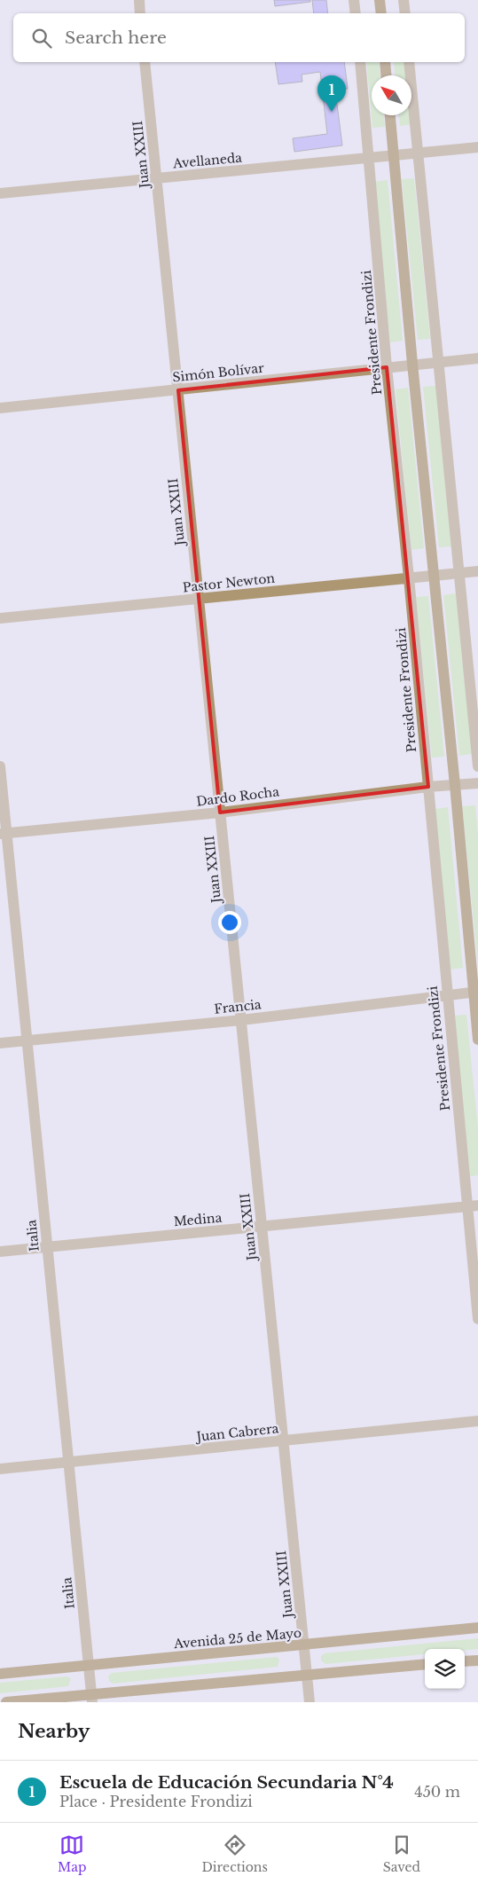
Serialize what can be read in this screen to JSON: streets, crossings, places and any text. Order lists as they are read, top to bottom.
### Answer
{
  "streets": {
    "main road": ["Avenida 25 de Mayo"],
    "street": [
      "Juan XXIII",
      "Avellaneda",
      "Presidente Frondizi",
      "Simón Bolívar",
      "Pastor Newton",
      "Dardo Rocha",
      "Francia",
      "Medina",
      "Italia",
      "Juan Cabrera"
    ]
  },
  "crossings": [
    ["Juan XXIII", "Avellaneda"],
    ["Juan XXIII", "Simón Bolívar"],
    ["Juan XXIII", "Pastor Newton"],
    ["Juan XXIII", "Dardo Rocha"],
    ["Juan XXIII", "Francia"],
    ["Juan XXIII", "Medina"],
    ["Juan XXIII", "Juan Cabrera"],
    ["Juan XXIII", "Avenida 25 de Mayo"],
    ["Avellaneda", "Presidente Frondizi"],
    ["Presidente Frondizi", "Simón Bolívar"],
    ["Presidente Frondizi", "Pastor Newton"],
    ["Presidente Frondizi", "Dardo Rocha"],
    ["Presidente Frondizi", "Francia"],
    ["Presidente Frondizi", "Medina"],
    ["Dardo Rocha", "Italia"],
    ["Francia", "Italia"],
    ["Medina", "Italia"],
    ["Italia", "Juan Cabrera"],
    ["Italia", "Avenida 25 de Mayo"]
  ],
  "north": "top left",
  "page": {
    "search": "Search here",
    "pins": "1",
    "heading": "Nearby",
    "list": [
      {
        "mark": "1",
        "name": "Escuela de Educación Secundaria N°4",
        "note": "Place · Presidente Frondizi",
        "value": "450 m"
      }
    ],
    "nav": ["Map", "Directions", "Saved"]
  }
}
